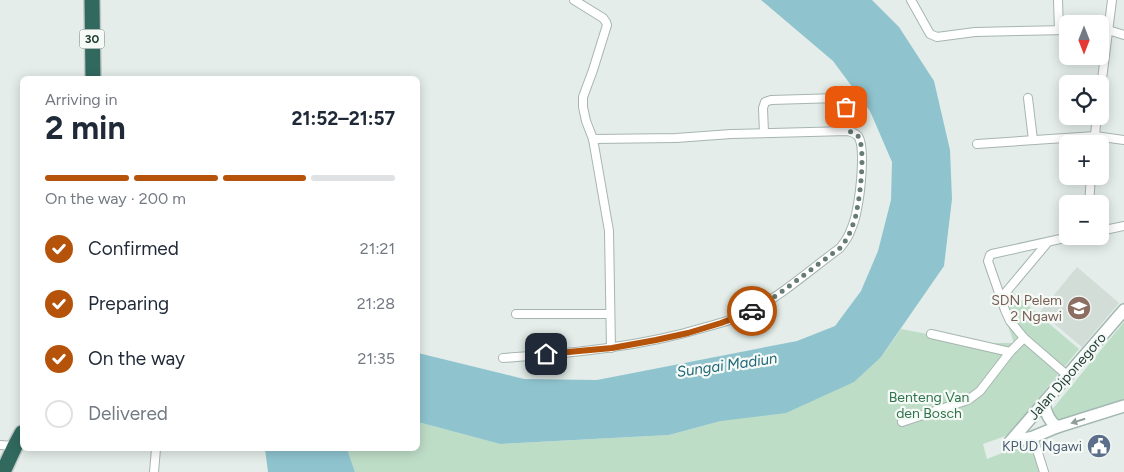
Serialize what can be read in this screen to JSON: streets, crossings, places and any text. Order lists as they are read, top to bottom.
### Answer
{
  "streets": {
    "highway": ["30"],
    "street": ["Jalan Diponegoro"]
  },
  "water": ["Sungai Madiun"],
  "parks": ["Benteng Van den Bosch"],
  "places": {
    "school or university": ["SDN Pelem 2 Ngawi"],
    "public building": ["KPUD Ngawi"]
  },
  "north": "bottom",
  "page": {
    "map_buttons": ["+", "−"],
    "heading": ["2 min", "Arriving in", "21:52–21:57"],
    "bar": "On the way · 200 m",
    "list": [
      ["Confirmed", "21:21"],
      ["Preparing", "21:28"],
      ["On the way", "21:35"],
      "Delivered"
    ]
  }
}
